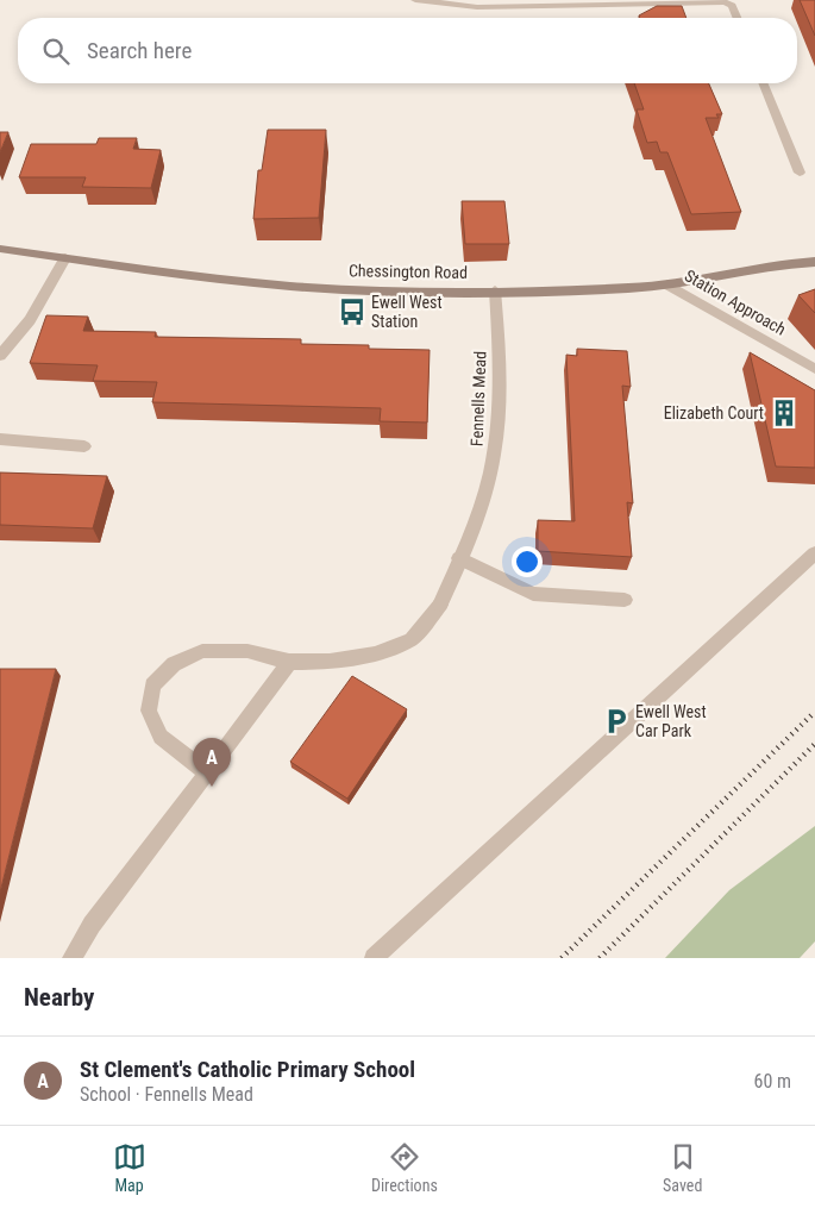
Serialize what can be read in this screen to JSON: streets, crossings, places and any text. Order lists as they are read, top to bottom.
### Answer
{
  "streets": {
    "main road": ["Chessington Road"],
    "street": ["Station Approach", "Fennells Mead"]
  },
  "crossings": [
    ["Chessington Road", "Station Approach"],
    ["Chessington Road", "Fennells Mead"]
  ],
  "places": {
    "bus stop": ["Ewell West Station"],
    "building": ["Elizabeth Court"],
    "parking": ["Ewell West Car Park"]
  },
  "page": {
    "search": "Search here",
    "pins": "A",
    "heading": "Nearby",
    "list": [
      {
        "mark": "A",
        "name": "St Clement's Catholic Primary School",
        "note": "School · Fennells Mead",
        "value": "60 m"
      }
    ],
    "nav": ["Map", "Directions", "Saved"]
  }
}
